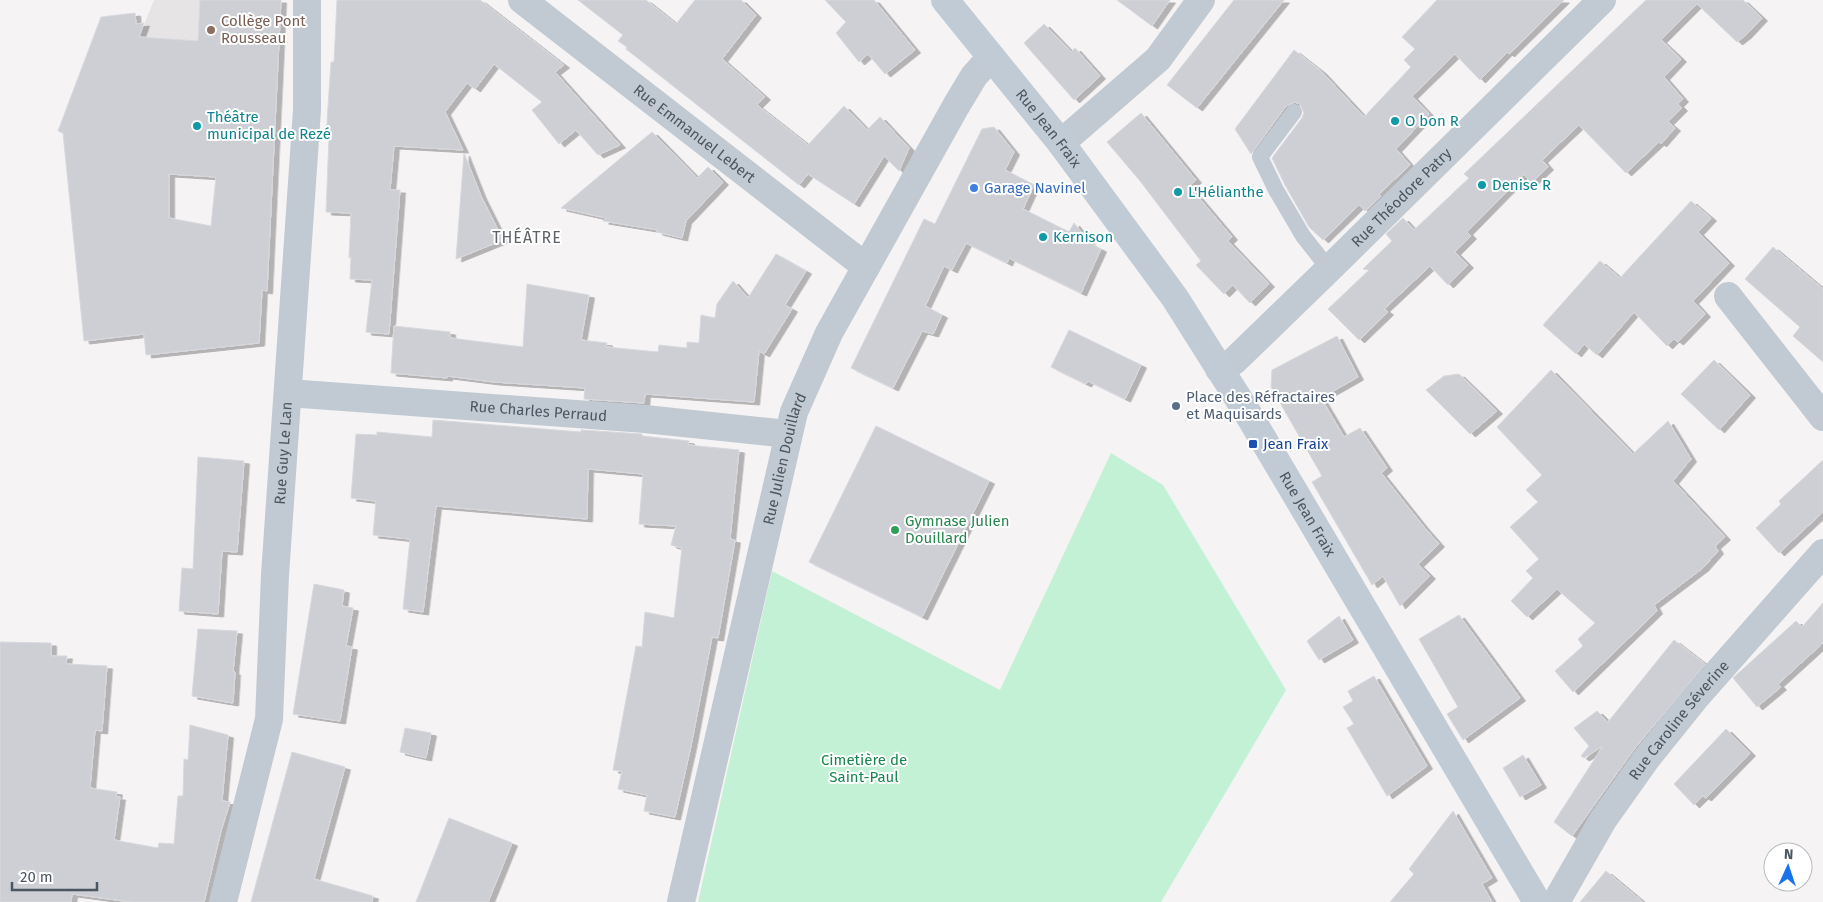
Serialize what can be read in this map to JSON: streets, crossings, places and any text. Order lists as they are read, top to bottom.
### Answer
{
  "streets": {
    "street": [
      "Rue Jean Fraix",
      "Rue Emmanuel Lebert",
      "Rue Théodore Patry",
      "Rue Charles Perraud",
      "Rue Guy Le Lan",
      "Rue Julien Douillard",
      "Rue Caroline Séverine"
    ]
  },
  "crossings": [
    ["Rue Jean Fraix", "Rue Théodore Patry"],
    ["Rue Jean Fraix", "Rue Julien Douillard"],
    ["Rue Emmanuel Lebert", "Rue Julien Douillard"],
    ["Rue Charles Perraud", "Rue Guy Le Lan"],
    ["Rue Charles Perraud", "Rue Julien Douillard"]
  ],
  "districts": ["THÉÂTRE"],
  "parks": ["Cimetière de Saint-Paul"],
  "places": {
    "other": [
      "Collège Pont Rousseau",
      "O bon R",
      "Théâtre municipal de Rezé",
      "Denise R",
      "Garage Navinel",
      "L'Hélianthe",
      "Kernison",
      "Place des Réfractaires et Maquisards",
      "Gymnase Julien Douillard"
    ],
    "transit": ["Jean Fraix"]
  },
  "scale_bar": "20 m",
  "north": "top"
}
